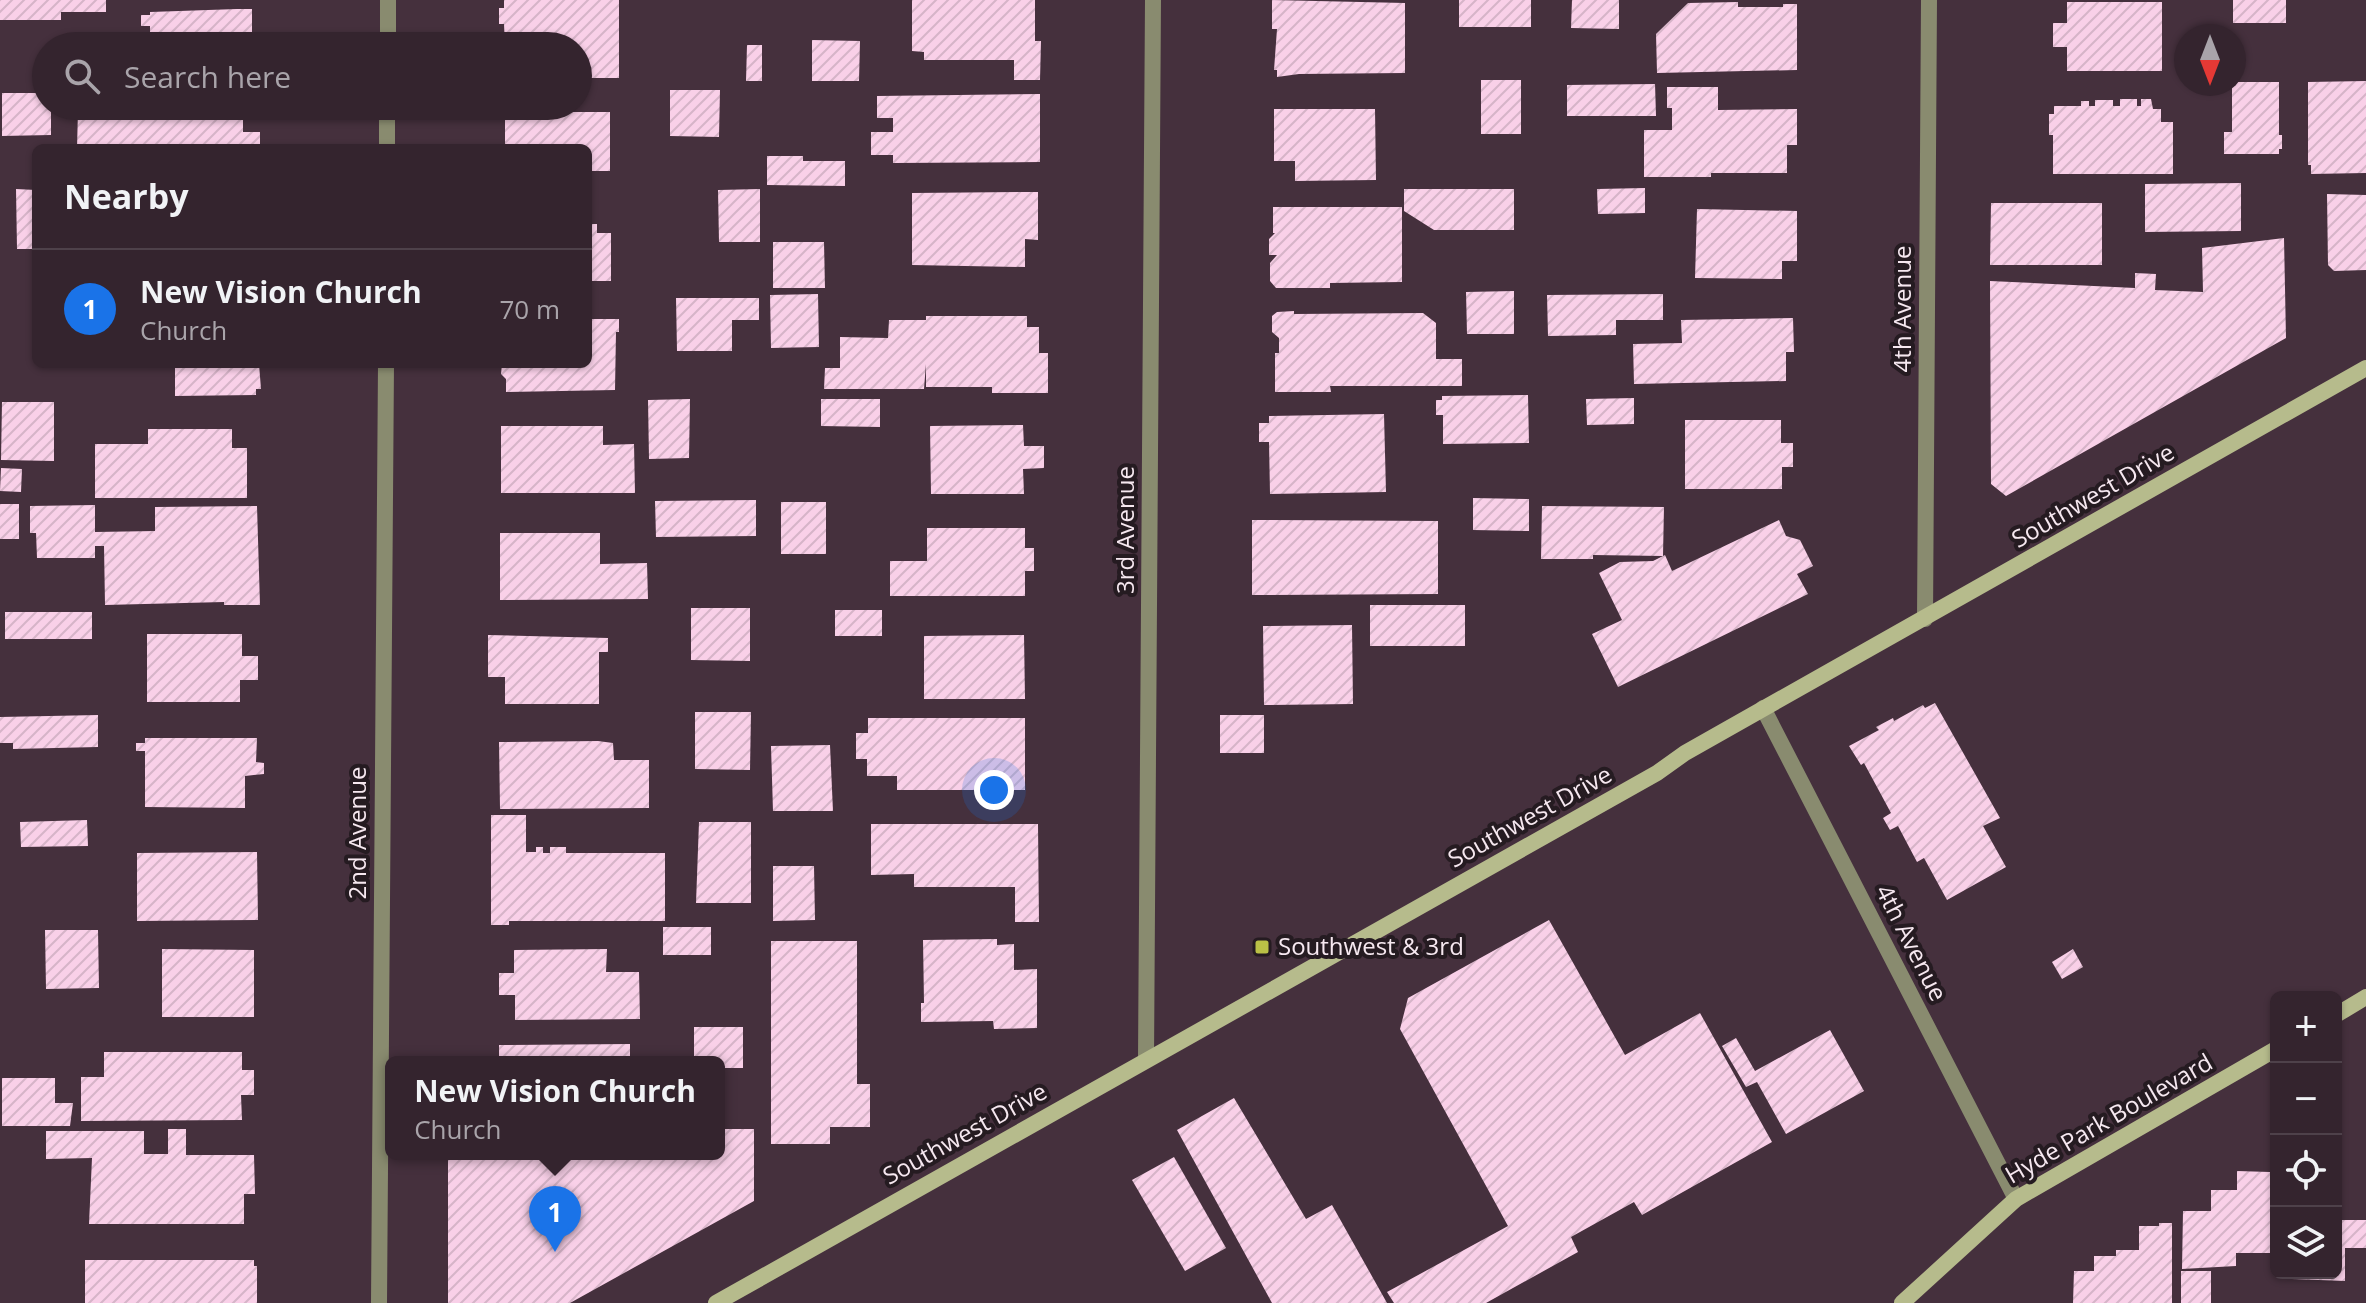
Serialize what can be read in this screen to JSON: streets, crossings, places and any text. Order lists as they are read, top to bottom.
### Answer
{
  "streets": {
    "street": [
      "4th Avenue",
      "Southwest Drive",
      "3rd Avenue",
      "2nd Avenue",
      "Hyde Park Boulevard"
    ]
  },
  "crossings": [
    ["4th Avenue", "Southwest Drive"],
    ["4th Avenue", "Hyde Park Boulevard"],
    ["Southwest Drive", "3rd Avenue"]
  ],
  "places": {
    "transit": ["Southwest & 3rd"]
  },
  "north": "bottom",
  "page": {
    "search": "Search here",
    "heading": "Nearby",
    "list": [
      {
        "mark": "1",
        "name": "New Vision Church",
        "note": "Church",
        "value": "70 m"
      }
    ],
    "map_buttons": ["+", "−"],
    "popup": ["New Vision Church", "Church"],
    "pins": "1"
  }
}
